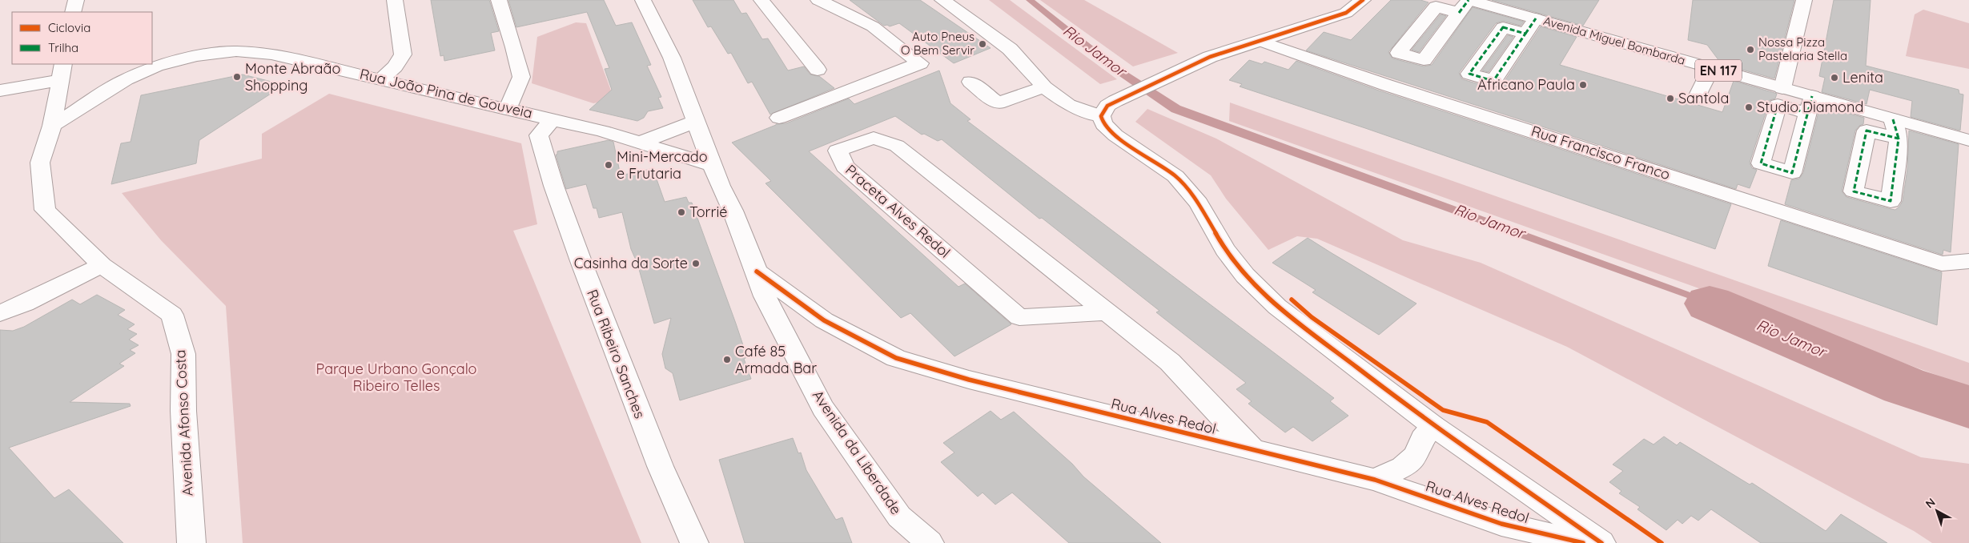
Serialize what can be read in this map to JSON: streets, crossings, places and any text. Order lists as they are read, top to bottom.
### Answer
{
  "streets": {
    "street": [
      "Avenida Miguel Bombarda",
      "EN 117",
      "Rua João Pina de Gouveia",
      "Rua Francisco Franco",
      "Praceta Alves Redol",
      "Rua Ribeiro Sanches",
      "Rua Alves Redol",
      "Avenida Afonso Costa",
      "Avenida da Liberdade"
    ]
  },
  "crossings": [
    ["Rua João Pina de Gouveia", "Rua Ribeiro Sanches"],
    ["Rua João Pina de Gouveia", "Avenida Afonso Costa"],
    ["Rua João Pina de Gouveia", "Avenida da Liberdade"],
    ["Praceta Alves Redol", "Rua Alves Redol"],
    ["Rua Alves Redol", "Avenida da Liberdade"]
  ],
  "water": ["Rio Jamor"],
  "parks": ["Parque Urbano Gonçalo Ribeiro Telles"],
  "places": [
    "Auto Pneus O Bem Servir",
    "Nossa Pizza Pastelaria Stella",
    "Monte Abraão Shopping",
    "Lenita",
    "Africano Paula",
    "Santola",
    "Studio Diamond",
    "Mini-Mercado e Frutaria",
    "Torrié",
    "Casinha da Sorte",
    "Café 85 Armada Bar"
  ],
  "legend": ["Ciclovia", "Trilha"],
  "north": "top left"
}
